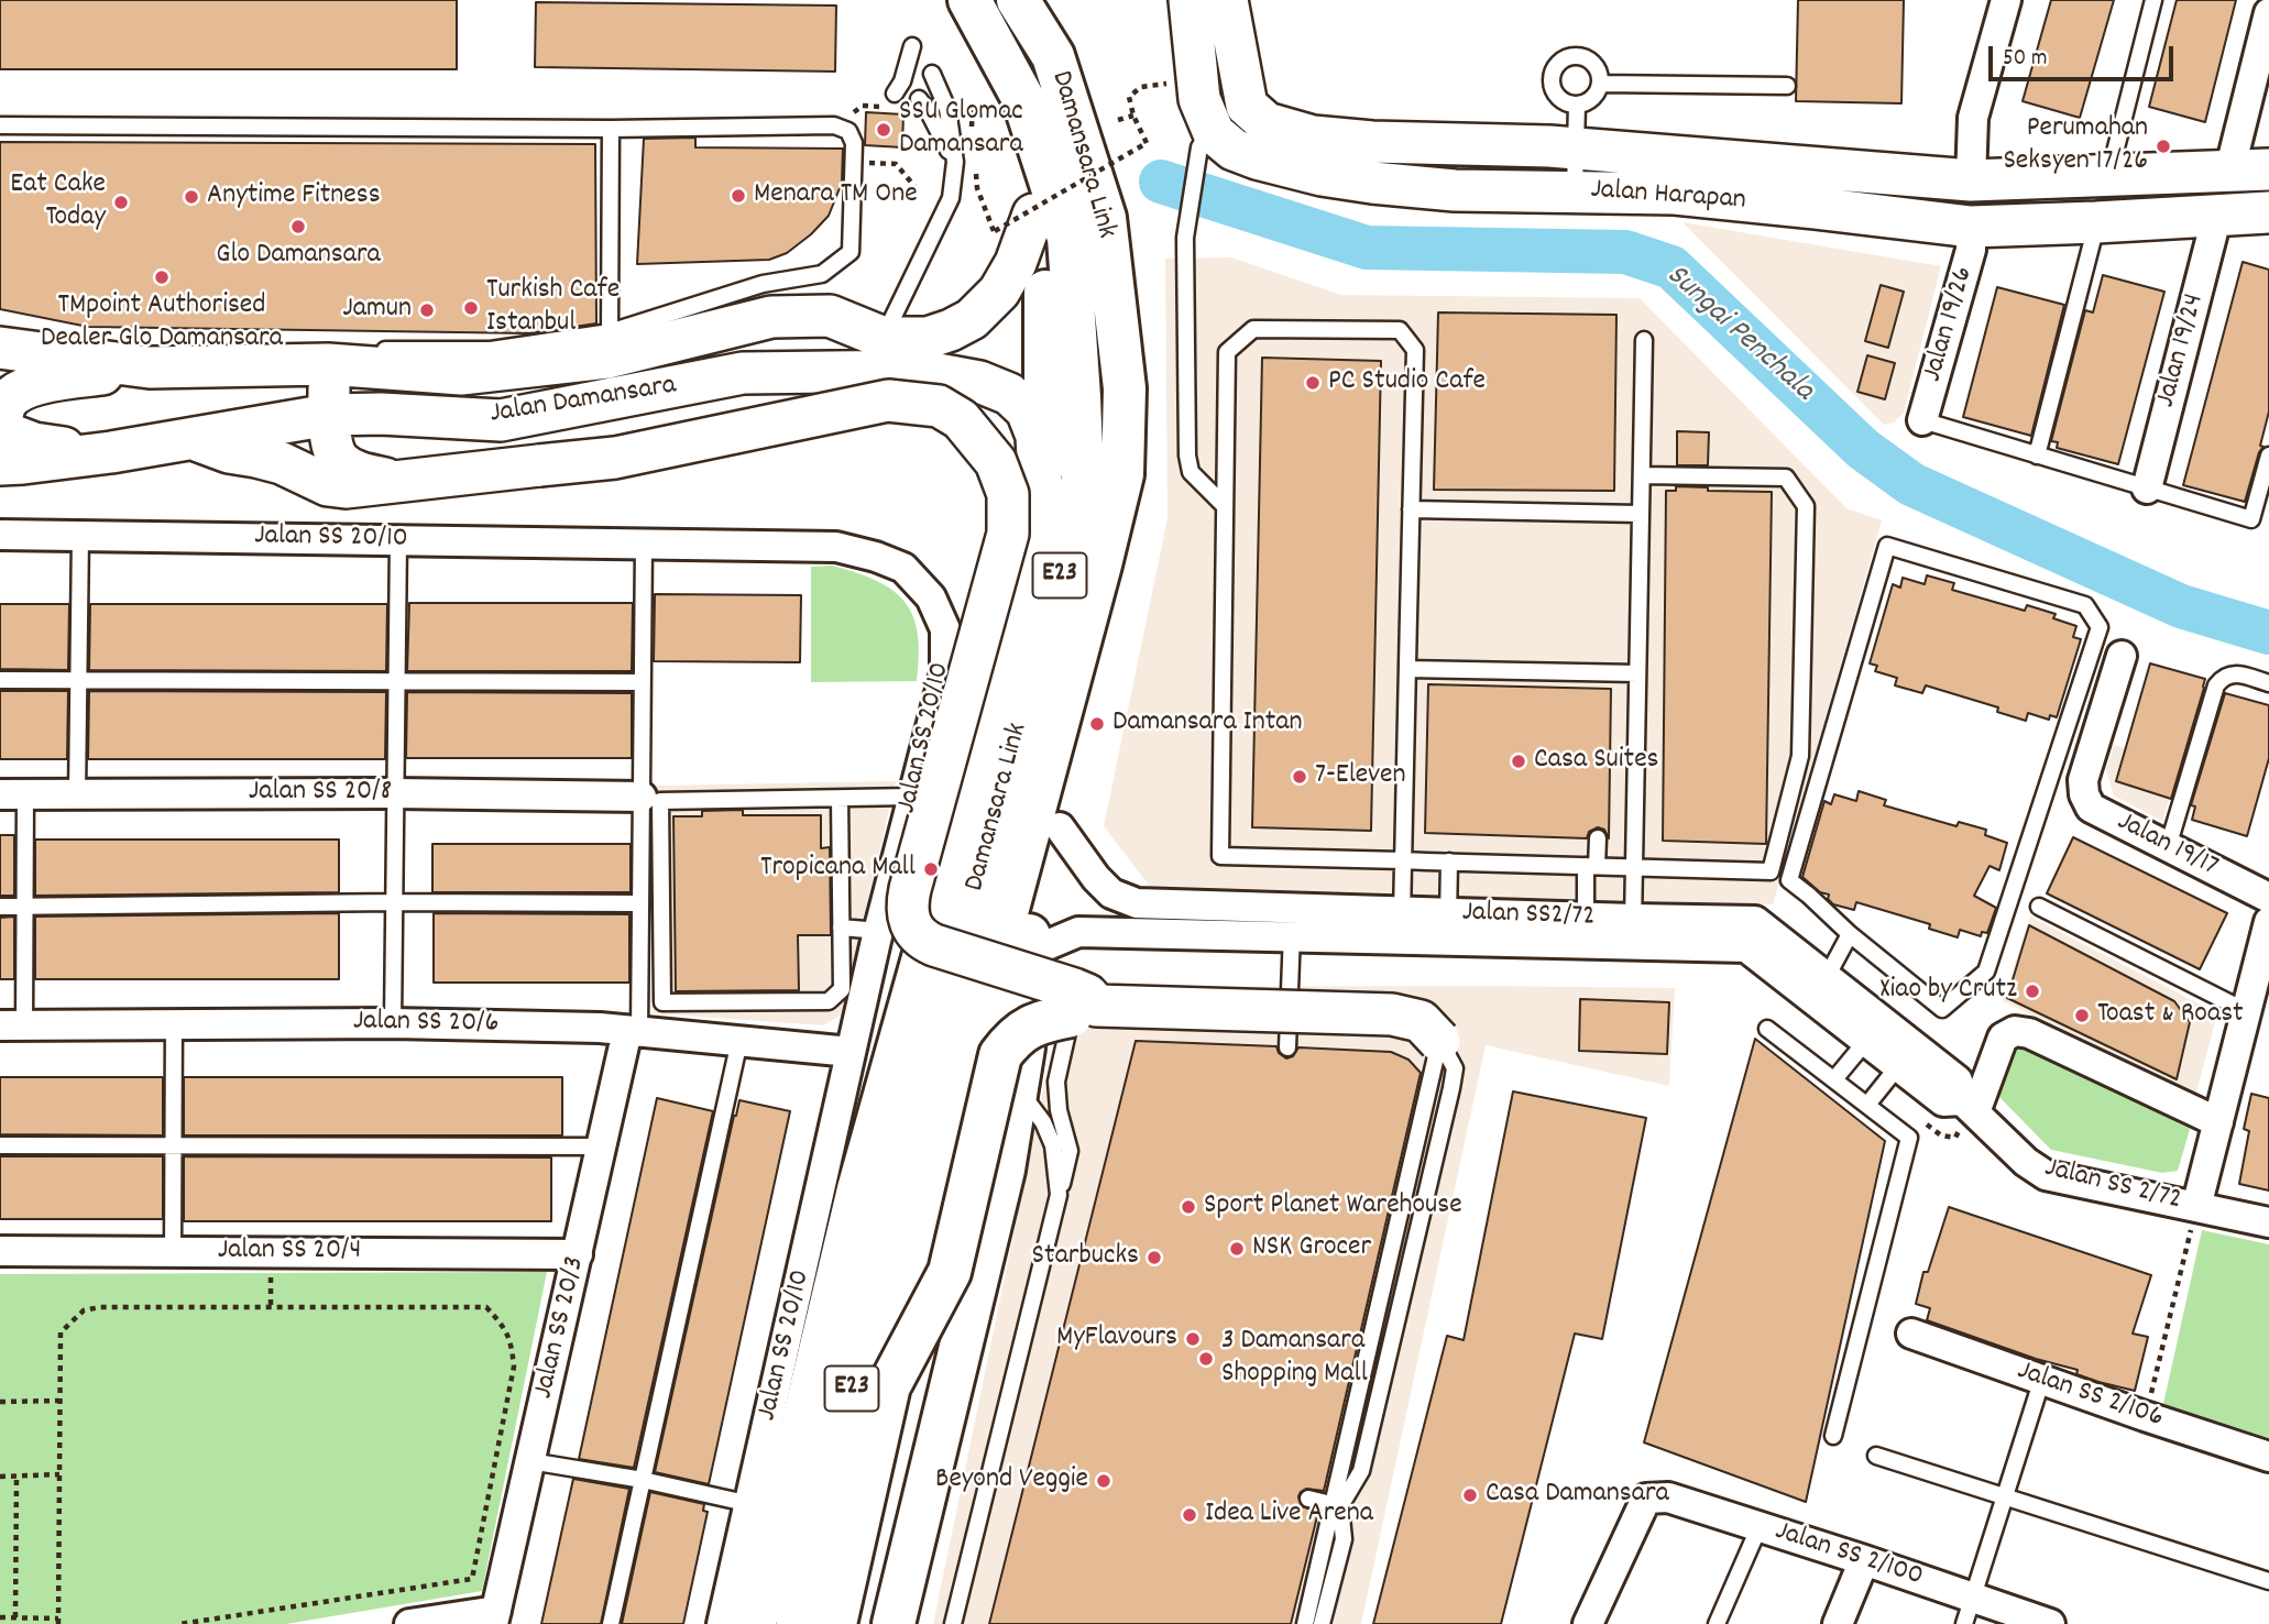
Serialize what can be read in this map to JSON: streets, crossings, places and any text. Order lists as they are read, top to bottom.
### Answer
{
  "streets": {
    "highway": ["Damansara Link", "E23"],
    "main road": ["Jalan Harapan", "Jalan Damansara"],
    "street": [
      "Jalan 19/26",
      "Jalan 19/24",
      "Jalan SS 20/10",
      "Jalan SS 20/8",
      "Jalan 19/17",
      "Jalan SS2/72",
      "Jalan SS 20/6",
      "Jalan SS 2/72",
      "Jalan SS 20/4",
      "Jalan SS 20/3",
      "Jalan SS 2/106",
      "Jalan SS 2/100"
    ]
  },
  "crossings": [
    ["Jalan Harapan", "Jalan 19/26"],
    ["Jalan Harapan", "Jalan 19/24"],
    ["Jalan SS 20/10", "Jalan SS 20/6"],
    ["Jalan SS2/72", "Jalan SS 2/72"],
    ["Jalan SS 20/6", "Jalan SS 20/3"],
    ["Jalan SS 20/4", "Jalan SS 20/3"]
  ],
  "water": ["Sungai Penchala"],
  "places": [
    "SSU Glomac Damansara",
    "Perumahan Seksyen 17/26",
    "Menara TM One",
    "Anytime Fitness",
    "Eat Cake Today",
    "Glo Damansara",
    "TMpoint Authorised Dealer Glo Damansara",
    "Turkish Cafe Istanbul",
    "Jamun",
    "PC Studio Cafe",
    "Damansara Intan",
    "Casa Suites",
    "7-Eleven",
    "Tropicana Mall",
    "Xiao by Crutz",
    "Toast & Roast",
    "Sport Planet Warehouse",
    "NSK Grocer",
    "Starbucks",
    "MyFlavours",
    "3 Damansara Shopping Mall",
    "Beyond Veggie",
    "Casa Damansara",
    "Idea Live Arena"
  ],
  "scale_bar": "50 m"
}
